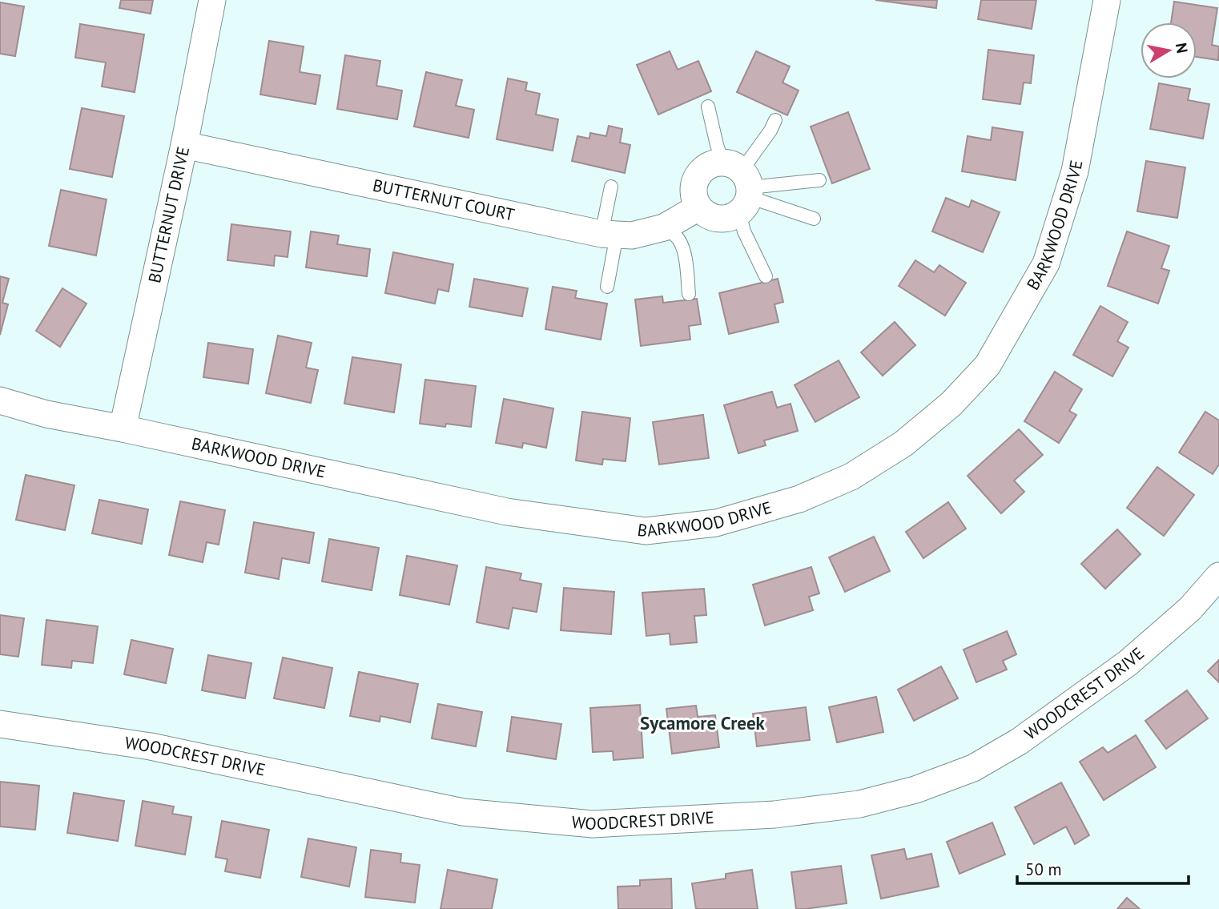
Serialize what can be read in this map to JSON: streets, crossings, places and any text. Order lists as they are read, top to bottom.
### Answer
{
  "streets": {
    "street": [
      "BUTTERNUT COURT",
      "BUTTERNUT DRIVE",
      "BARKWOOD DRIVE",
      "WOODCREST DRIVE"
    ]
  },
  "crossings": [
    ["BUTTERNUT COURT", "BUTTERNUT DRIVE"],
    ["BUTTERNUT DRIVE", "BARKWOOD DRIVE"]
  ],
  "districts": ["Sycamore Creek"],
  "scale_bar": "50 m",
  "north": "right"
}
